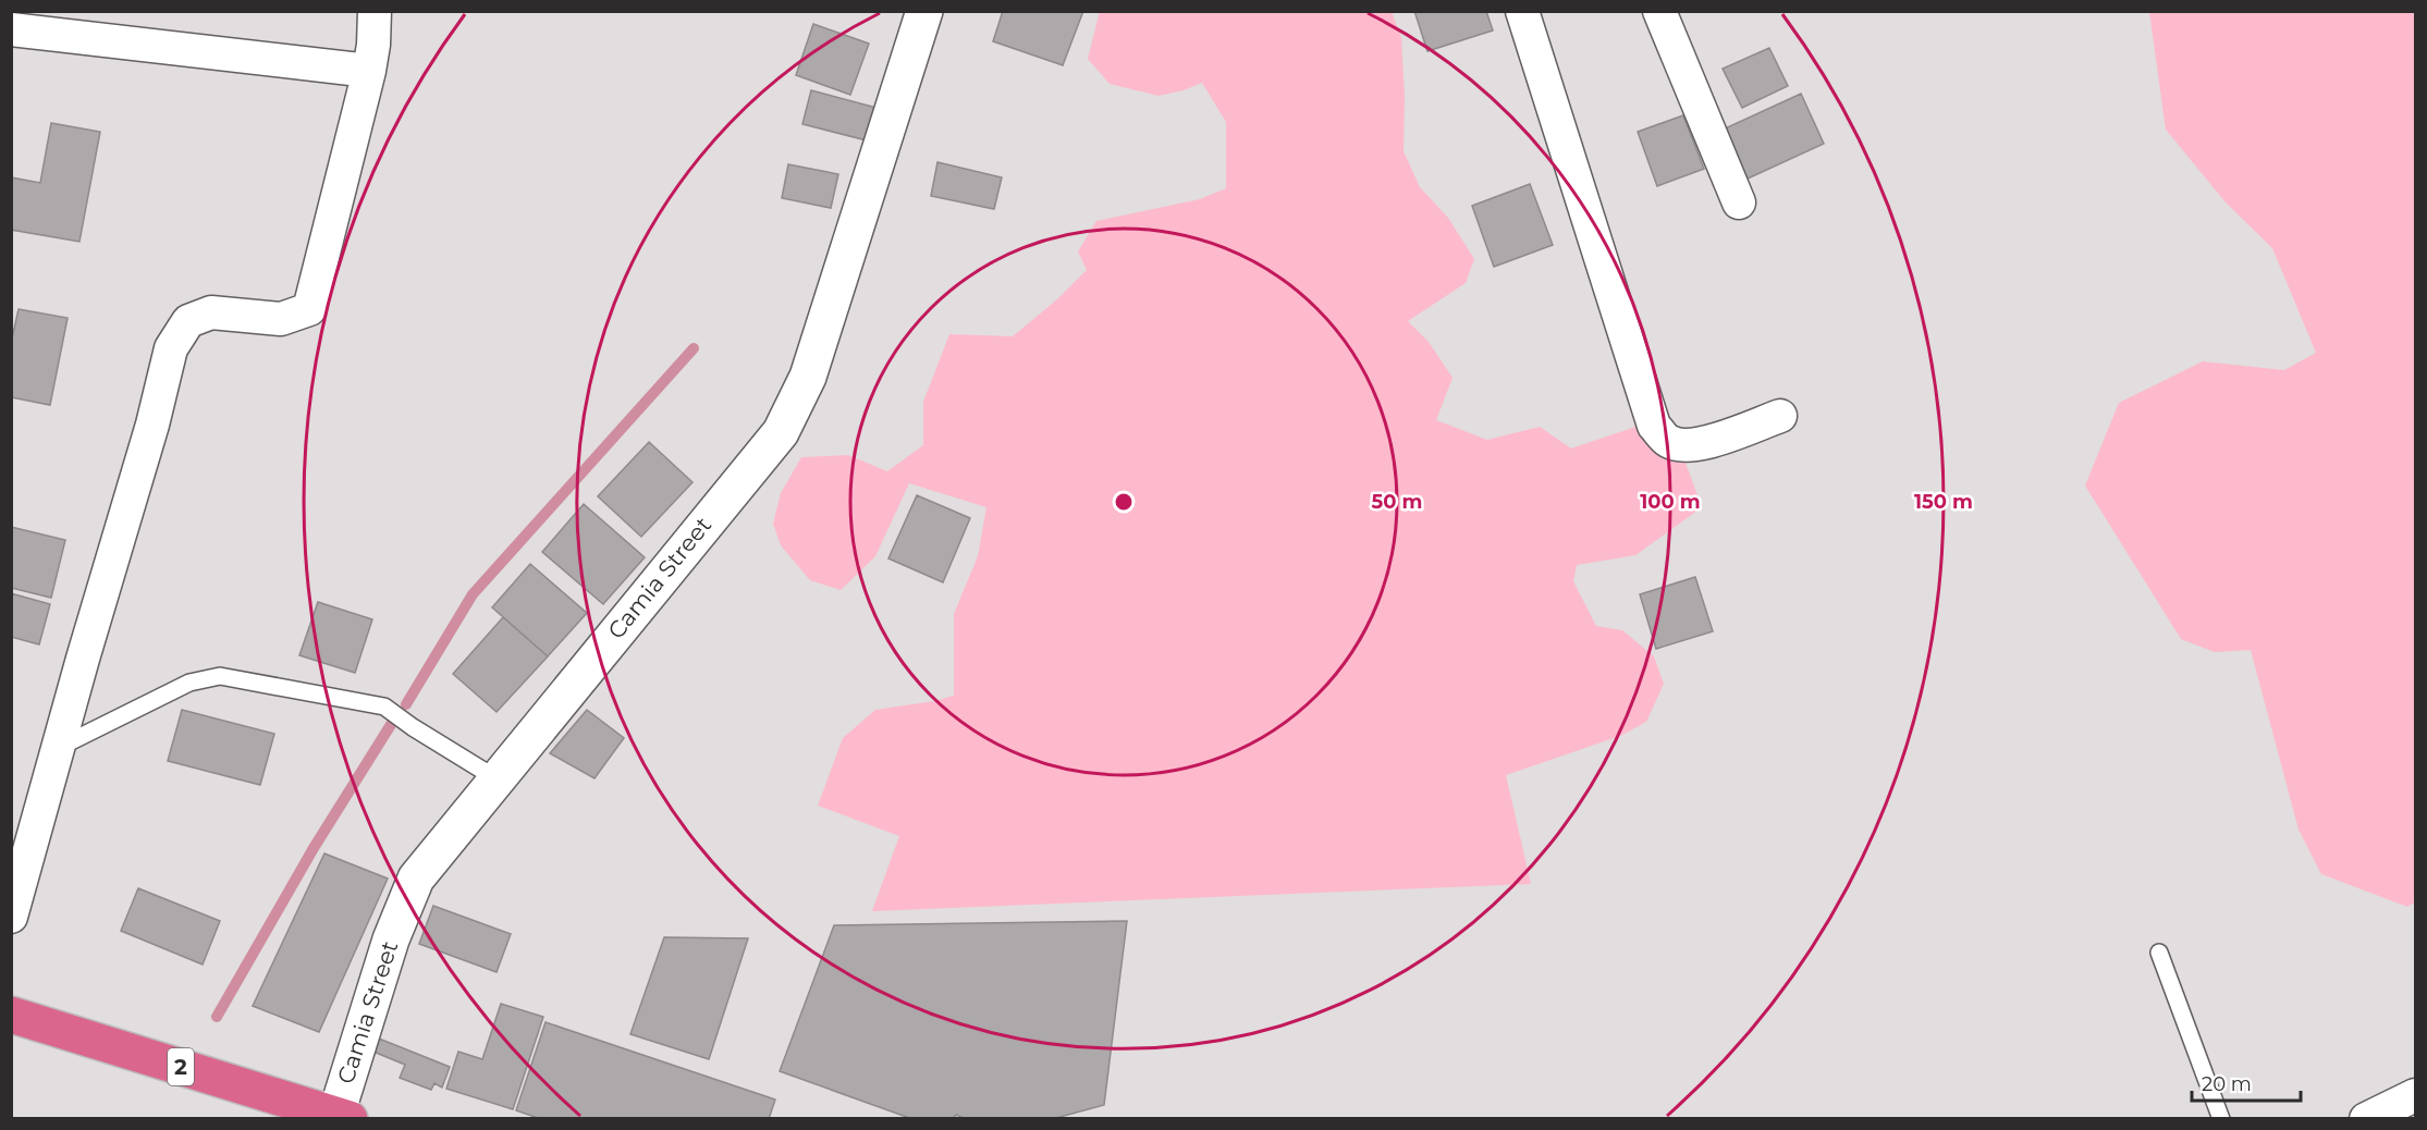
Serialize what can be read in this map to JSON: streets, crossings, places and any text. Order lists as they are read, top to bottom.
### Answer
{
  "streets": {
    "highway": ["2"],
    "street": ["Camia Street"]
  },
  "crossings": [
    ["Camia Street", "2"]
  ],
  "scale_bar": "20 m",
  "rings": ["50 m", "100 m", "150 m"]
}
